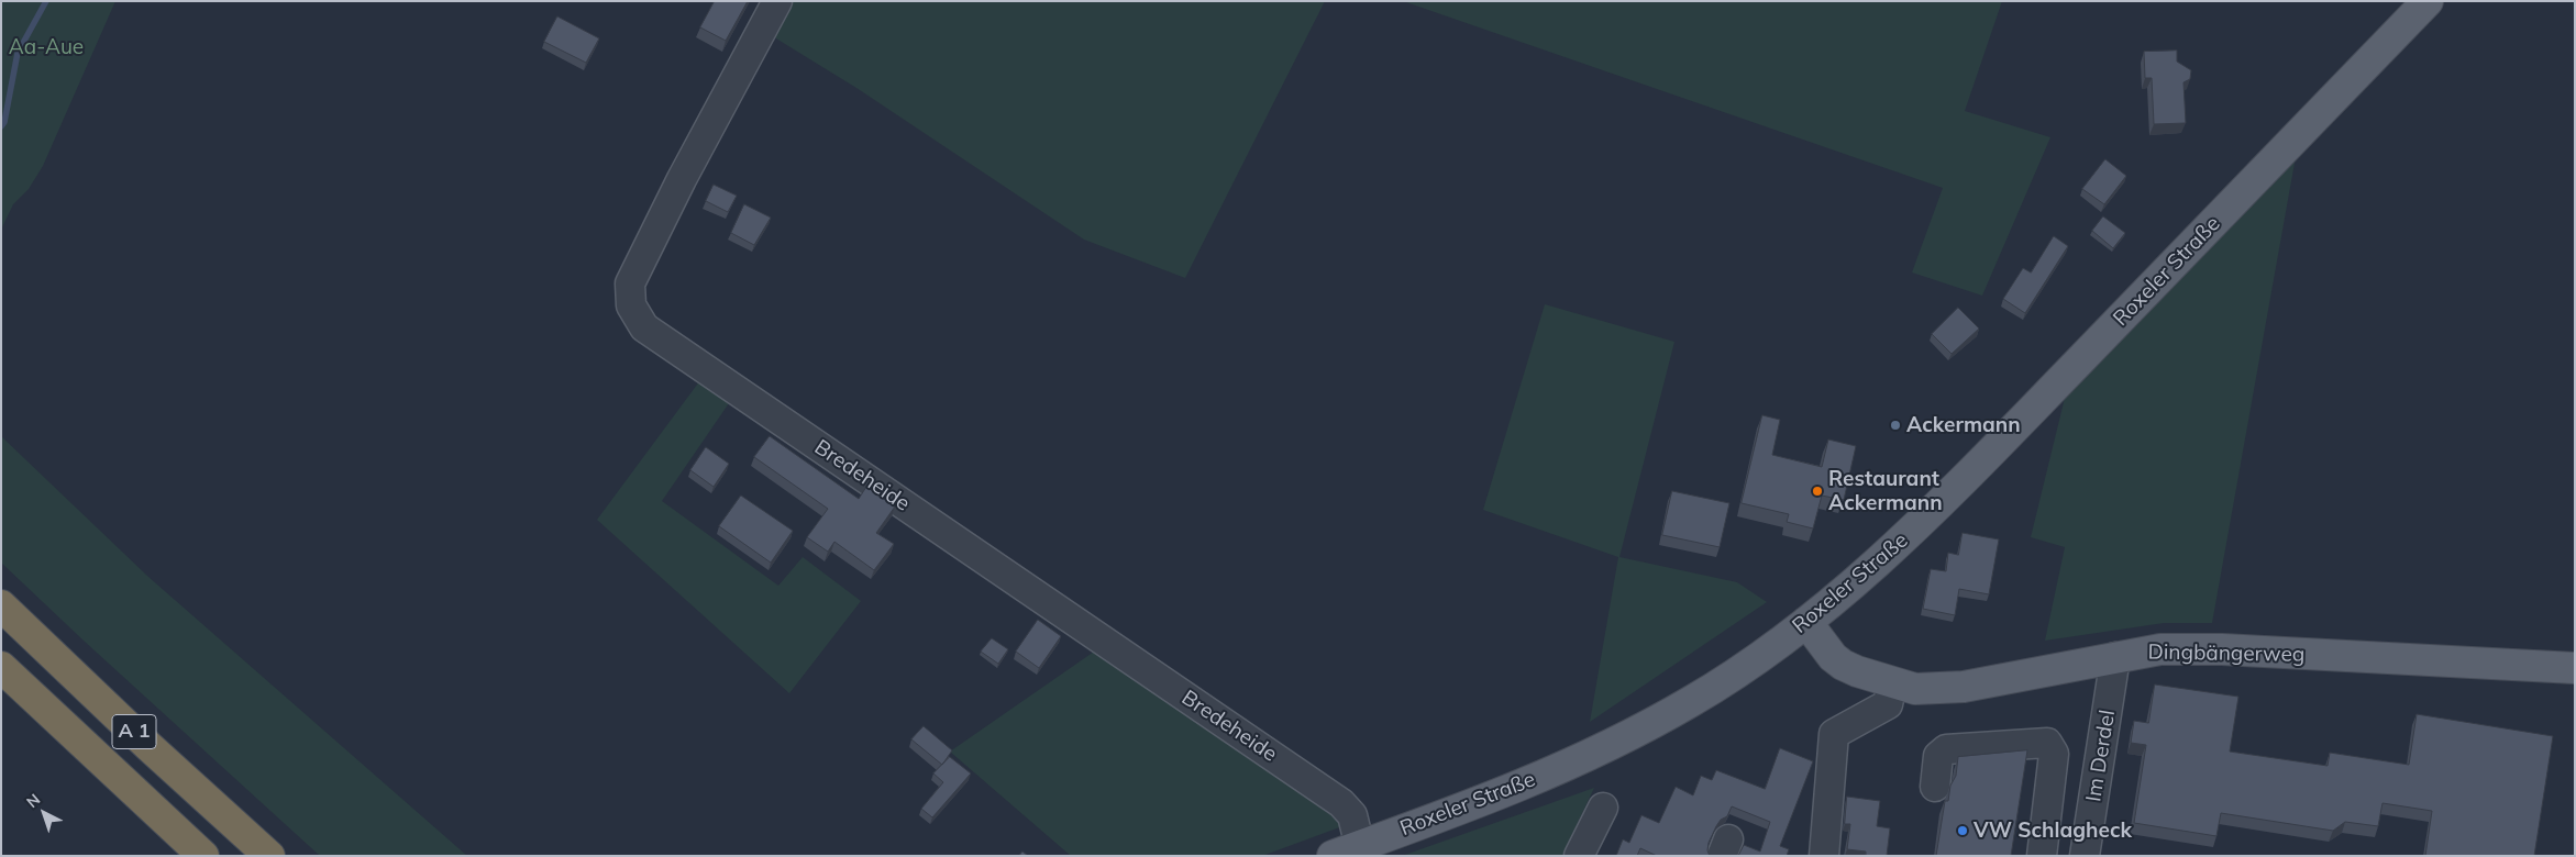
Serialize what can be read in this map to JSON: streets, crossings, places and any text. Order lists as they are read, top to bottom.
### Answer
{
  "streets": {
    "highway": ["A 1"],
    "main road": ["Roxeler Straße", "Dingbängerweg"],
    "street": ["Bredeheide", "Im Derdel"]
  },
  "crossings": [
    ["Roxeler Straße", "Bredeheide"],
    ["Roxeler Straße", "Dingbängerweg"],
    ["Dingbängerweg", "Im Derdel"]
  ],
  "parks": ["Aa-Aue"],
  "places": ["Ackermann", "Restaurant Ackermann", "VW Schlagheck"],
  "north": "top left"
}
